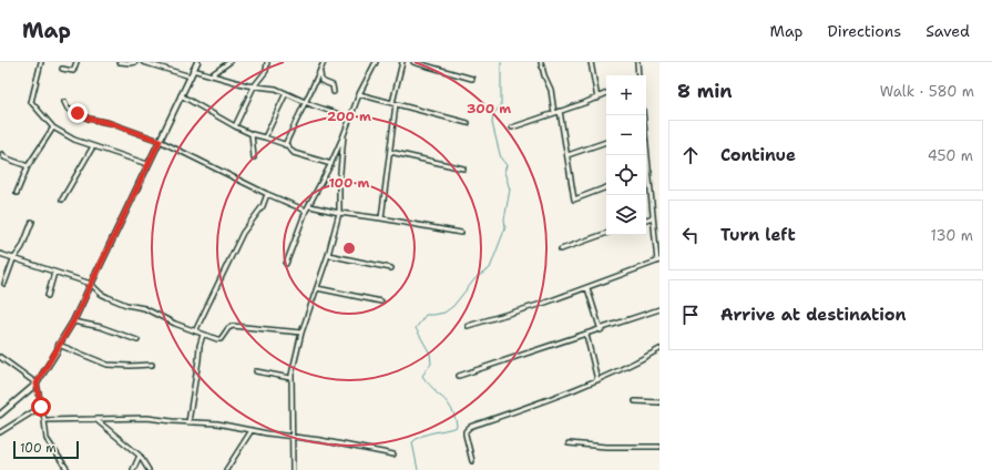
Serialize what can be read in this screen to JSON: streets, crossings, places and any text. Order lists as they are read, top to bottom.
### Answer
{
  "scale_bar": "100 m",
  "page": {
    "header": "Map",
    "nav": ["Map", "Directions", "Saved"],
    "heading": ["8 min", "Walk · 580 m"],
    "map_buttons": ["+", "−"],
    "list": [
      ["Continue", "450 m"],
      ["Turn left", "130 m"],
      "Arrive at destination"
    ],
    "scale": "100 m"
  },
  "rings": ["300 m", "200 m", "100 m"]
}
